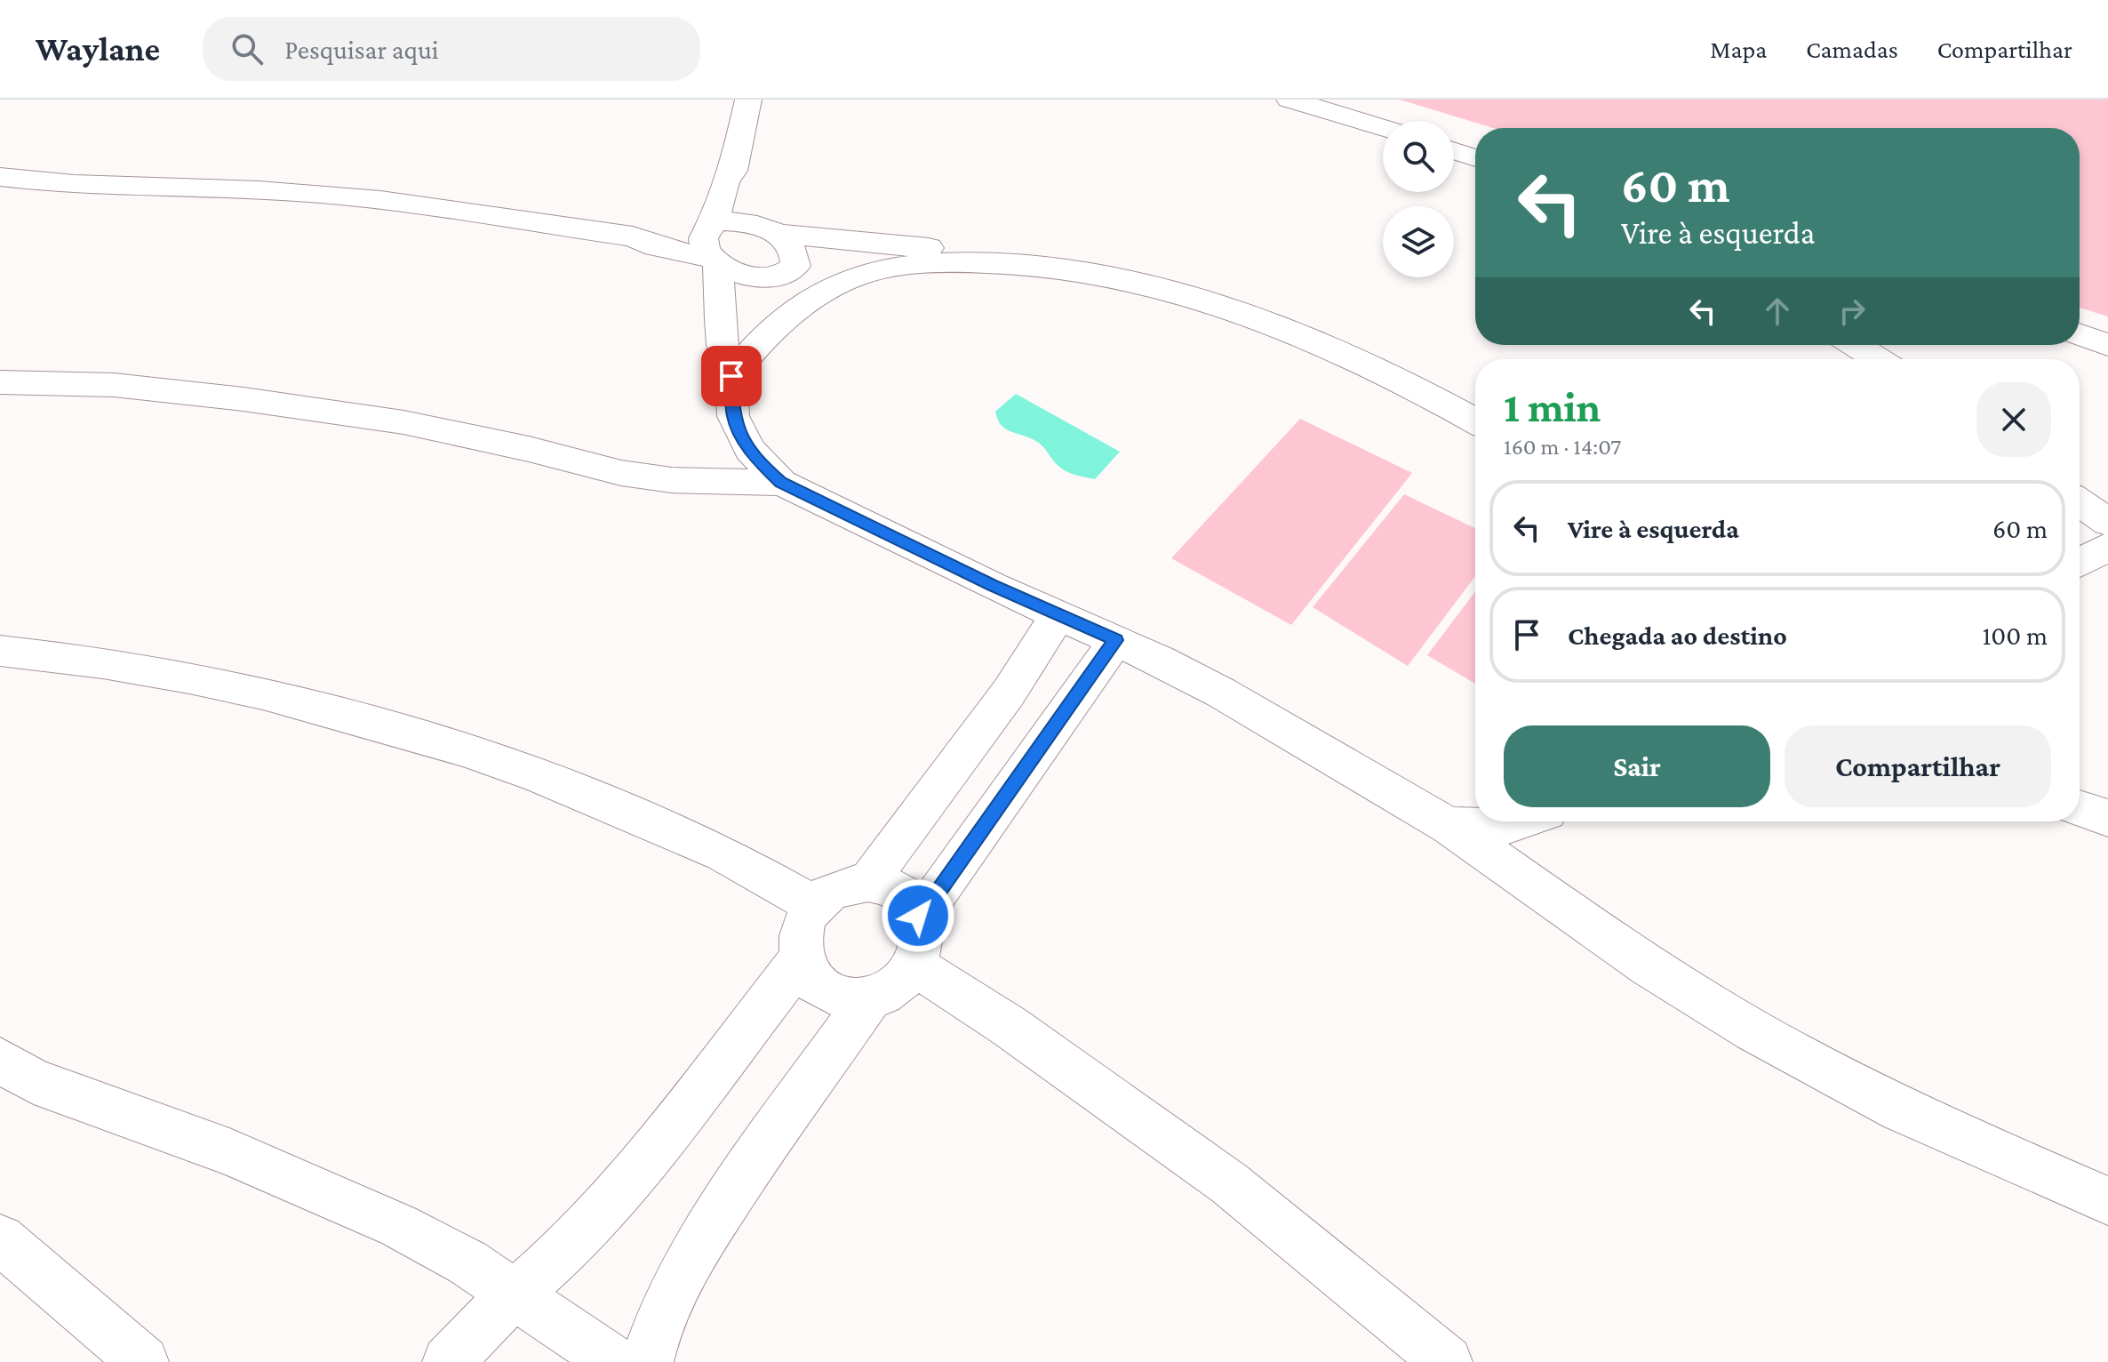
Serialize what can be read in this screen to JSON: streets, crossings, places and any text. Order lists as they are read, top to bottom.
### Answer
{
  "page": {
    "header": "Waylane",
    "search": "Pesquisar aqui",
    "nav": ["Mapa", "Camadas", "Compartilhar"],
    "turn": ["60 m", "Vire à esquerda"],
    "heading": ["1 min", "160 m · 14:07"],
    "list": [
      {
        "name": "Vire à esquerda",
        "value": "60 m"
      },
      {
        "name": "Chegada ao destino",
        "value": "100 m"
      }
    ],
    "buttons": ["Sair", "Compartilhar"]
  }
}
